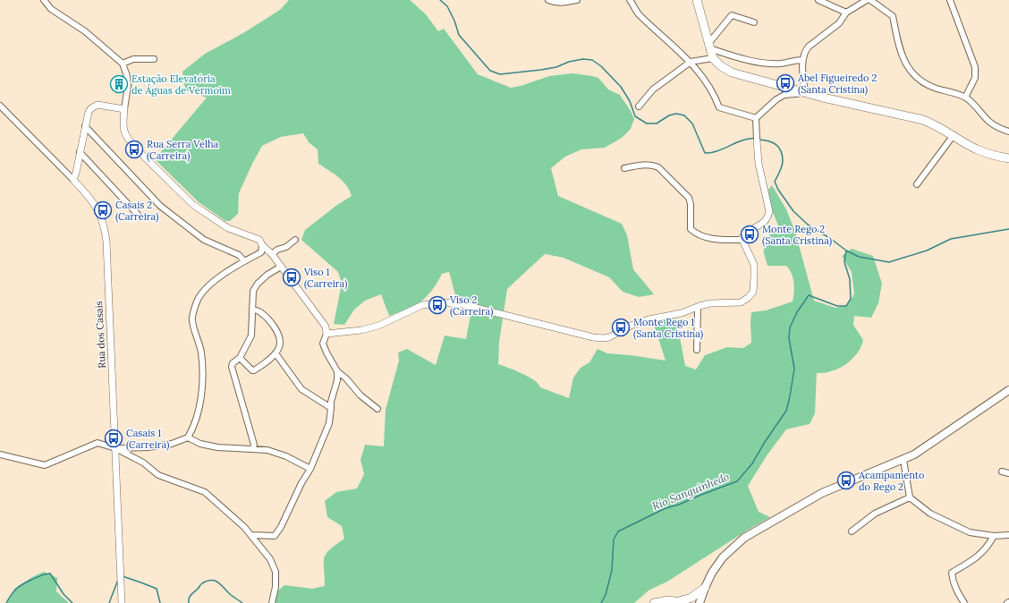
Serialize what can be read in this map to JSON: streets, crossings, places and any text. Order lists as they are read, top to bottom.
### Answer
{
  "streets": {
    "street": ["Rua dos Casais"]
  },
  "water": ["Rio Sanguinhedo"],
  "places": {
    "bus stop": [
      "Abel Figueiredo 2 (Santa Cristina)",
      "Rua Serra Velha (Carreira)",
      "Casais 2 (Carreira)",
      "Monte Rego 2 (Santa Cristina)",
      "Viso 1 (Carreira)",
      "Viso 2 (Carreira)",
      "Monte Rego 1 (Santa Cristina)",
      "Casais 1 (Carreira)",
      "Acampamento do Rego 2"
    ],
    "building": ["Estação Elevatória de Águas de Vermoim"]
  }
}
